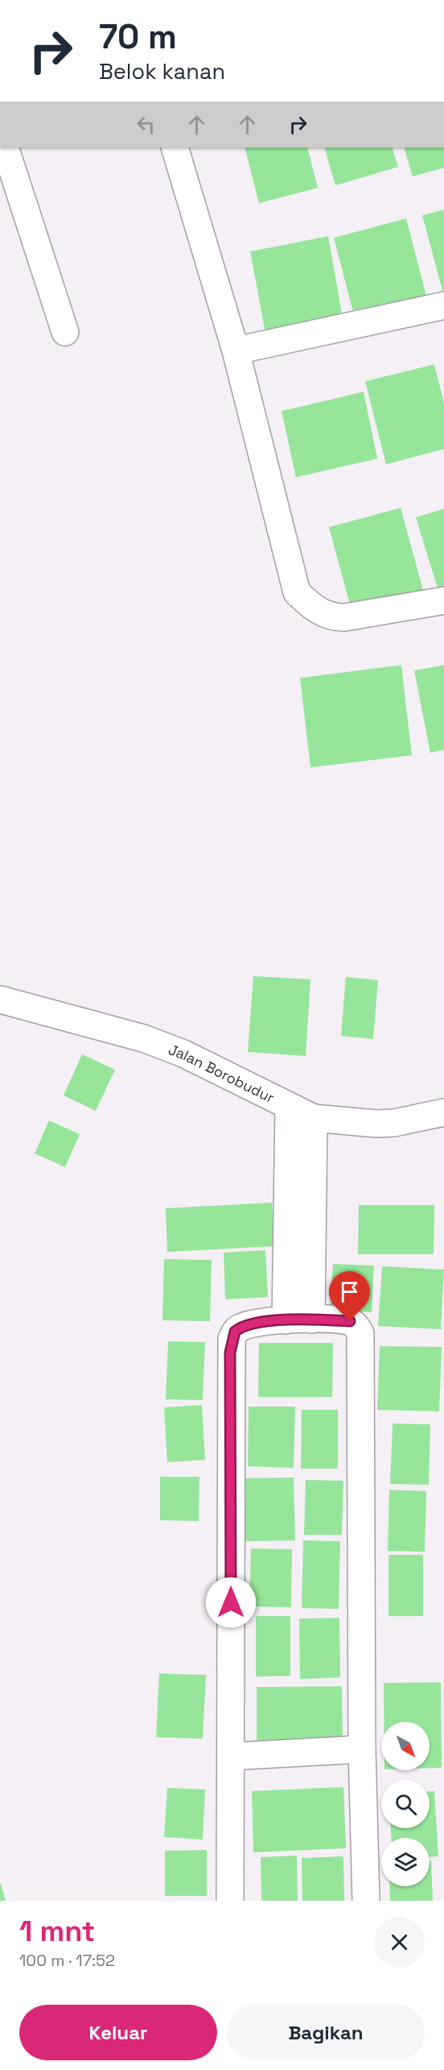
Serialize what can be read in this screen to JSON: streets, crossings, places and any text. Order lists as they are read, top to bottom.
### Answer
{
  "streets": {
    "street": ["Jalan Borobudur"]
  },
  "north": "bottom right",
  "page": {
    "turn": ["70 m", "Belok kanan"],
    "heading": ["1 mnt", "100 m · 17:52"],
    "buttons": ["Keluar", "Bagikan"]
  }
}
